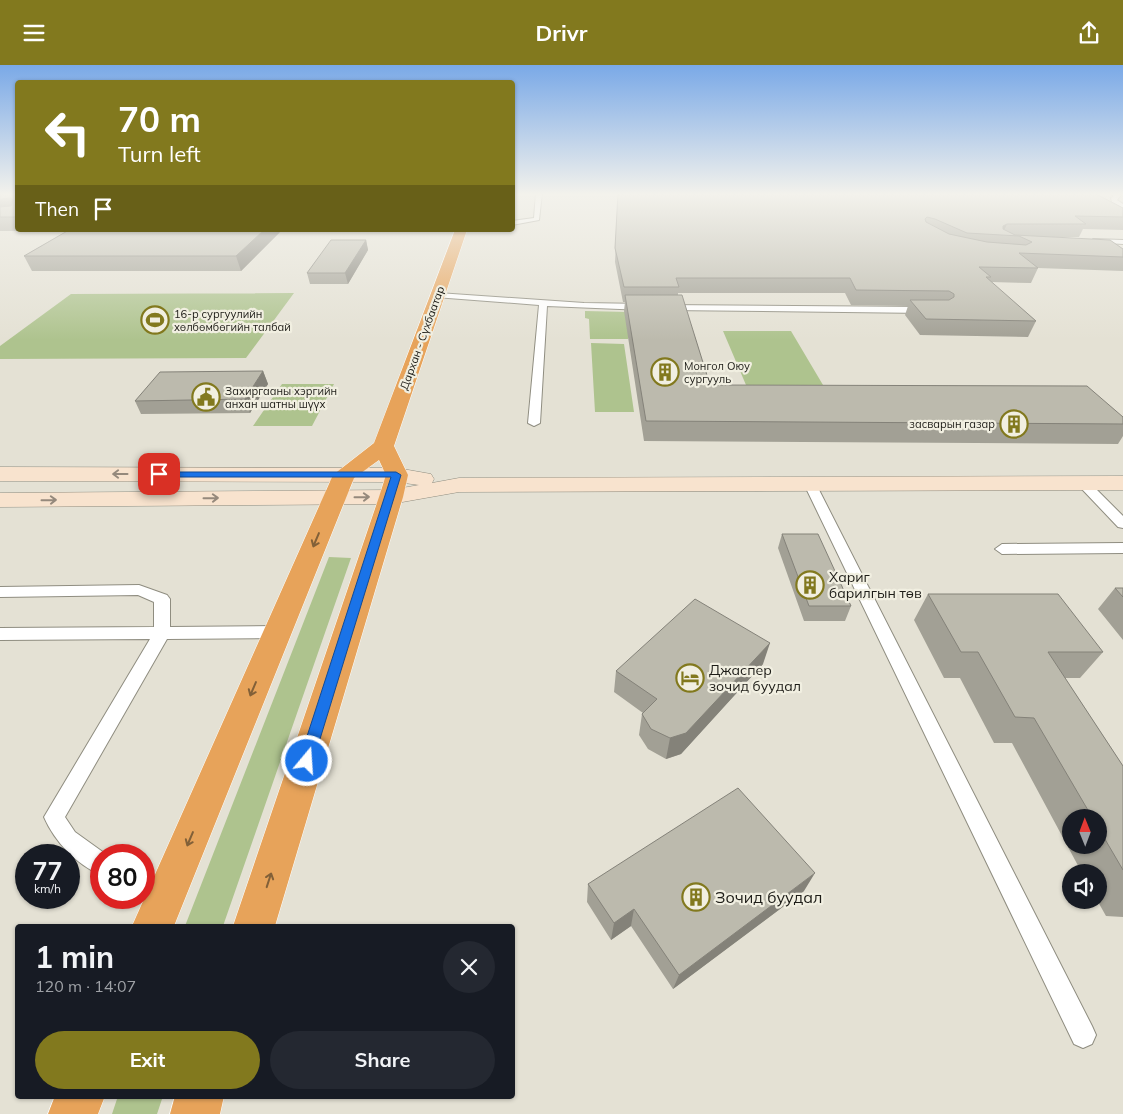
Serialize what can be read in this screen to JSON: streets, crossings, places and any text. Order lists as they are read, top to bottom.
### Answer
{
  "streets": {
    "highway": ["Дархан - Сүхбаатар"]
  },
  "places": {
    "sports": ["16-р сургуулийн хөлбөмбөгийн талбай"],
    "building": [
      "Монгол Оюу сургууль",
      "засварын газар",
      "Хариг барилгын төв",
      "Зочид буудал"
    ],
    "public building": ["Захиргааны хэргийн анхан шатны шүүх"],
    "hotel": ["Джаспер зочид буудал"]
  },
  "north": "top",
  "page": {
    "header": "Drivr",
    "turn": ["70 m", "Turn left"],
    "then": "Then",
    "speed": "77 km/h",
    "limit": "80",
    "heading": ["1 min", "120 m · 14:07"],
    "buttons": ["Exit", "Share"]
  }
}
